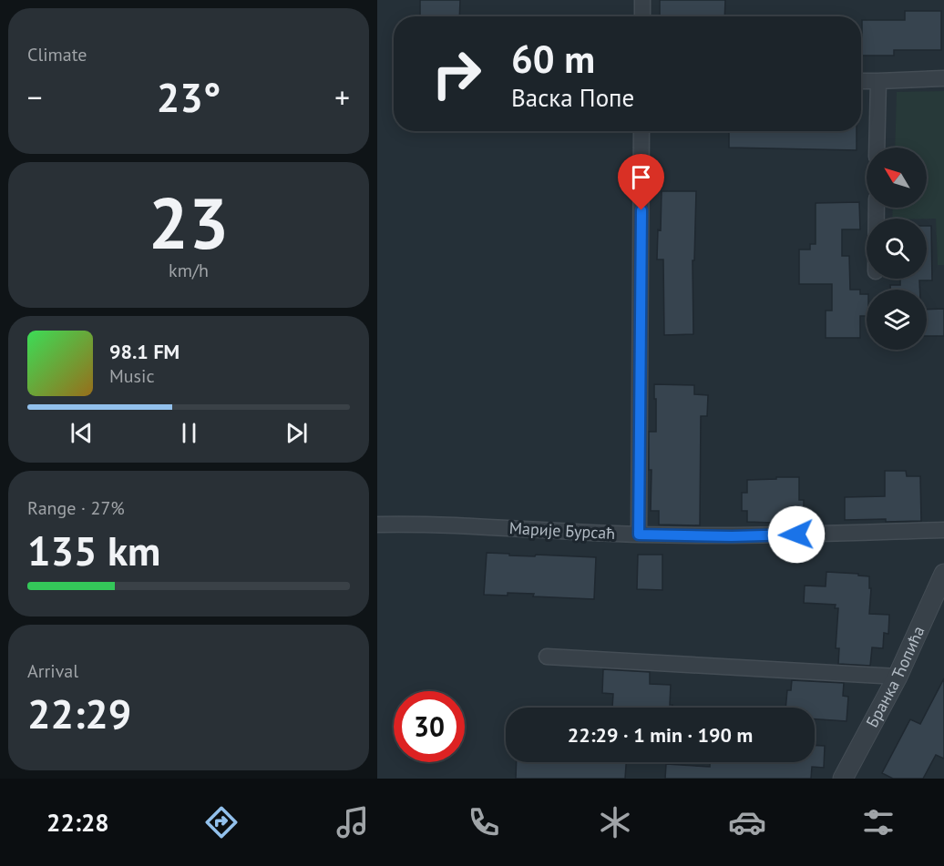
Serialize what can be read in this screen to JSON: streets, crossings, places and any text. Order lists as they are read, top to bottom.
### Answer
{
  "streets": {
    "street": ["Марије Бурсаћ", "Бранка Ћопића"]
  },
  "north": "top left",
  "page": {
    "tile": [
      "Climate",
      ["23", "km/h"],
      ["Range · 27%", "135 km"],
      ["Arrival", "22:29"]
    ],
    "turn": ["60 m", "Васка Попе"],
    "heat": ["−", "23°", "+"],
    "song": ["98.1 FM", "Music"],
    "limit": "30",
    "trip": "22:29 · 1 min · 190 m",
    "tabs": "22:28"
  }
}
